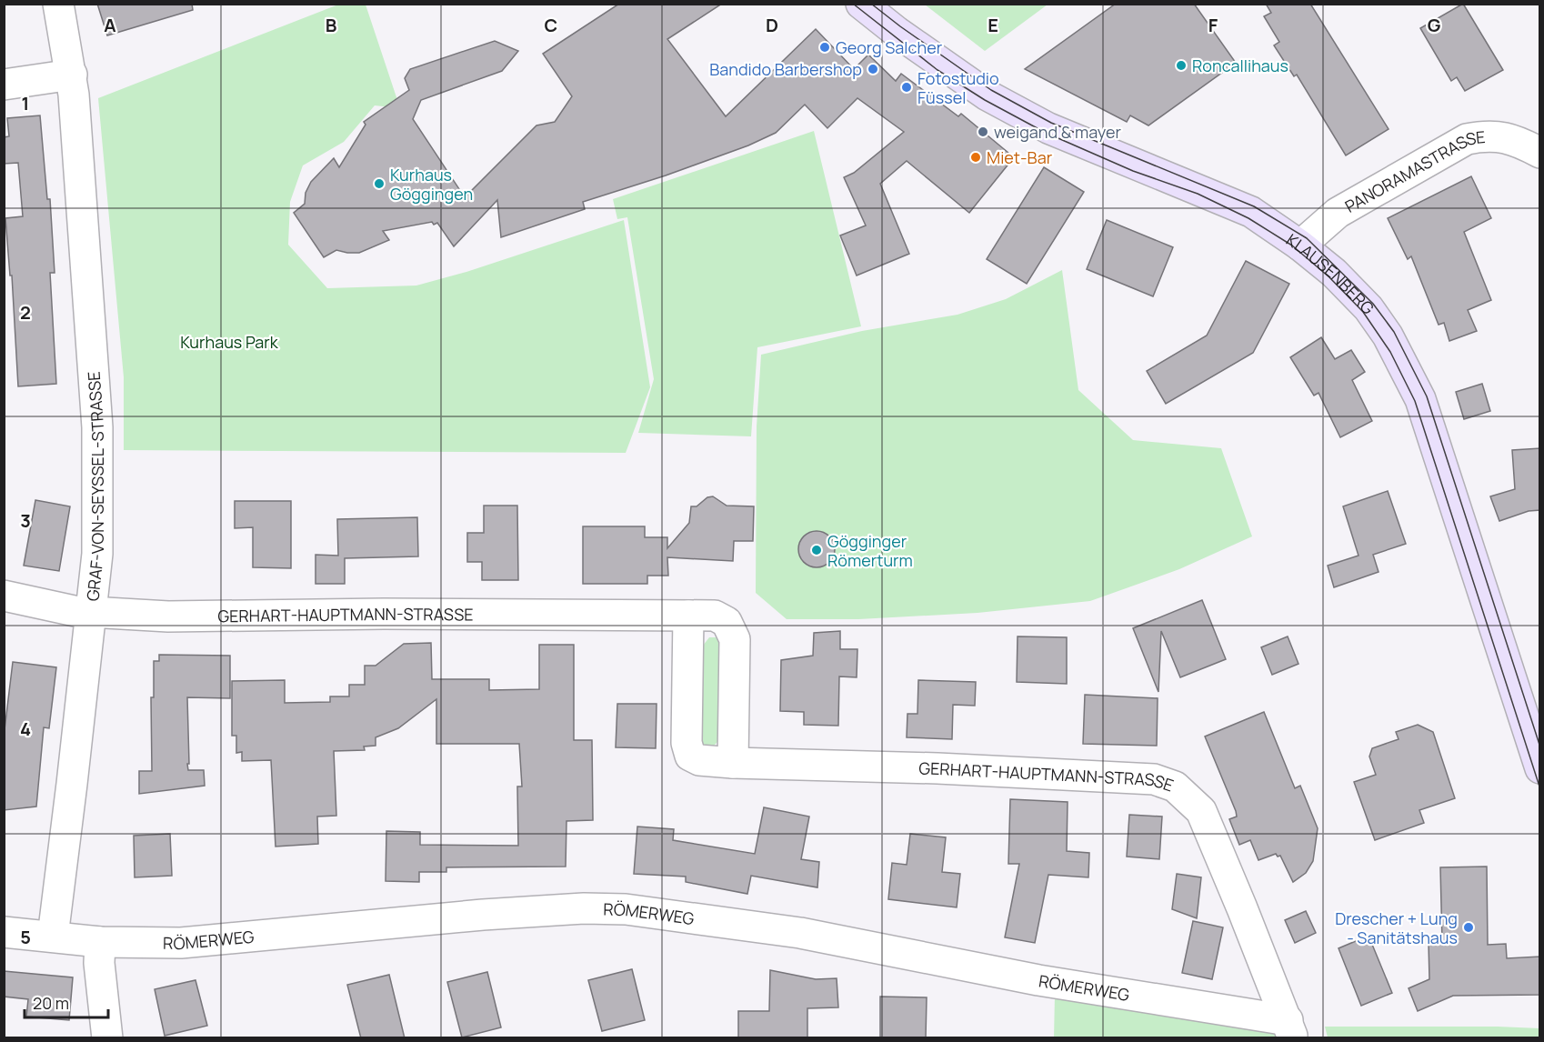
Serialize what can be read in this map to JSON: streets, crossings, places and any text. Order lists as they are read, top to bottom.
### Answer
{
  "streets": {
    "street": [
      "PANORAMASTRASSE",
      "KLAUSENBERG",
      "GRAF-VON-SEYSSEL-STRASSE",
      "GERHART-HAUPTMANN-STRASSE",
      "RÖMERWEG"
    ]
  },
  "crossings": [
    ["PANORAMASTRASSE", "KLAUSENBERG"],
    ["GRAF-VON-SEYSSEL-STRASSE", "GERHART-HAUPTMANN-STRASSE"],
    ["GRAF-VON-SEYSSEL-STRASSE", "RÖMERWEG"],
    ["GERHART-HAUPTMANN-STRASSE", "RÖMERWEG"]
  ],
  "parks": ["Kurhaus Park"],
  "places": [
    "Georg Salcher",
    "Roncallihaus",
    "Bandido Barbershop",
    "Fotostudio Füssel",
    "weigand & mayer",
    "Miet-Bar",
    "Kurhaus Göggingen",
    "Gögginger Römerturm",
    "Drescher + Lung - Sanitätshaus"
  ],
  "scale_bar": "20 m",
  "grid": {
    "columns": [
      "A",
      "B",
      "C",
      "D",
      "E",
      "F",
      "G"
    ],
    "rows": [
      "1",
      "2",
      "3",
      "4",
      "5"
    ]
  }
}
